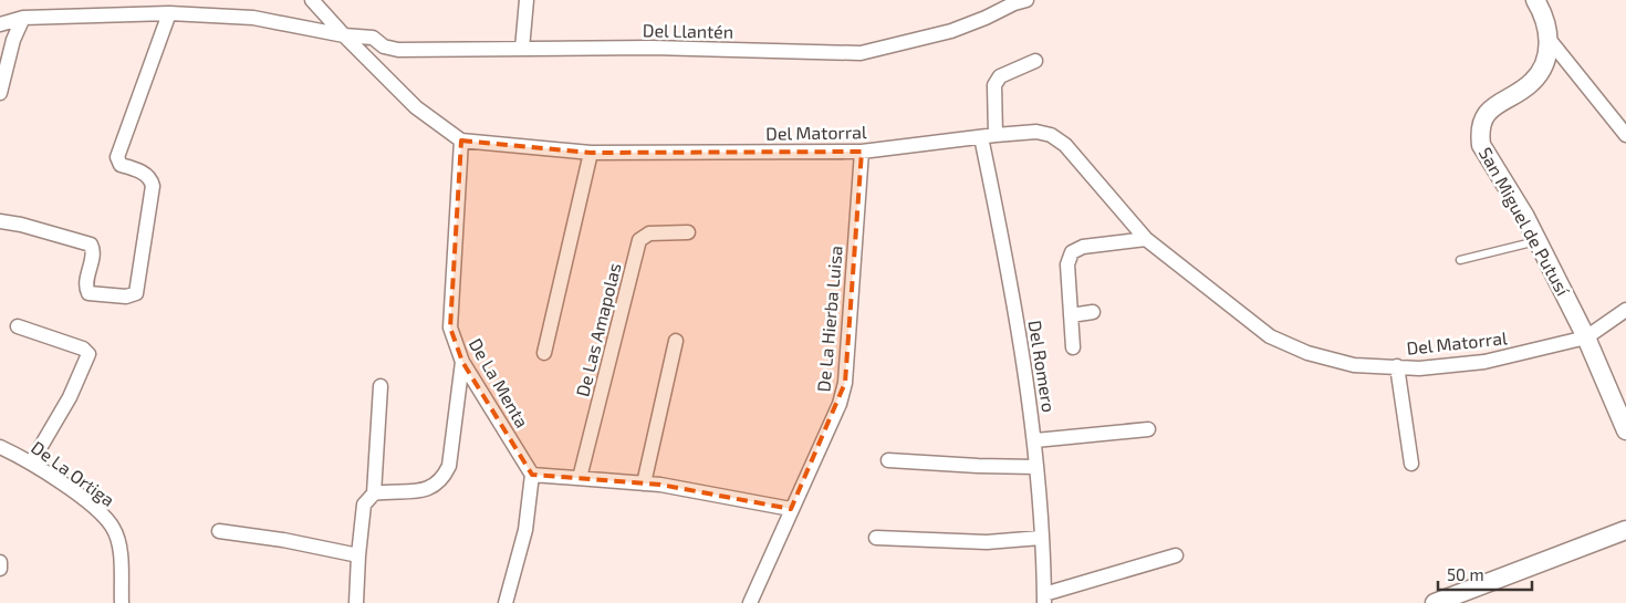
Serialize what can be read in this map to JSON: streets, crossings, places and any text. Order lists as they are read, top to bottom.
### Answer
{
  "streets": {
    "street": [
      "Del Llantén",
      "Del Matorral",
      "San Miguel de Putusí",
      "De La Hierba Luisa",
      "De Las Amapolas",
      "Del Romero",
      "De La Menta",
      "De La Ortiga"
    ]
  },
  "crossings": [
    ["Del Llantén", "Del Matorral"],
    ["Del Matorral", "San Miguel de Putusí"],
    ["Del Matorral", "De La Hierba Luisa"],
    ["Del Matorral", "Del Romero"],
    ["Del Matorral", "De La Menta"]
  ],
  "scale_bar": "50 m"
}
